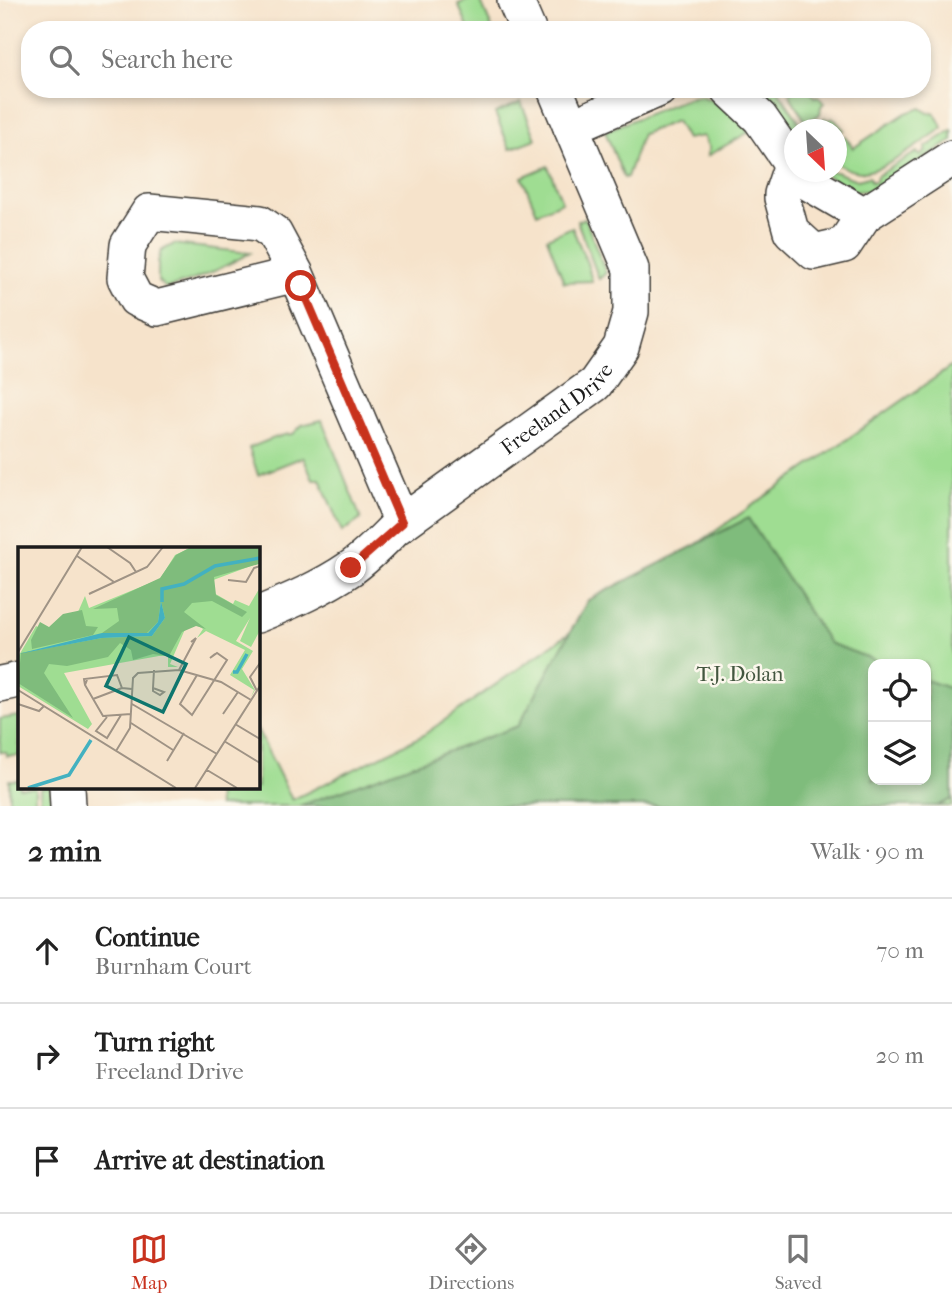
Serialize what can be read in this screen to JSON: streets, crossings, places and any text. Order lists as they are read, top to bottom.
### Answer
{
  "streets": {
    "street": ["Freeland Drive"]
  },
  "parks": ["T.J. Dolan"],
  "north": "bottom right",
  "page": {
    "search": "Search here",
    "heading": ["2 min", "Walk · 90 m"],
    "list": [
      ["Continue", "Burnham Court", "70 m"],
      ["Turn right", "Freeland Drive", "20 m"],
      "Arrive at destination"
    ],
    "nav": ["Map", "Directions", "Saved"]
  }
}
